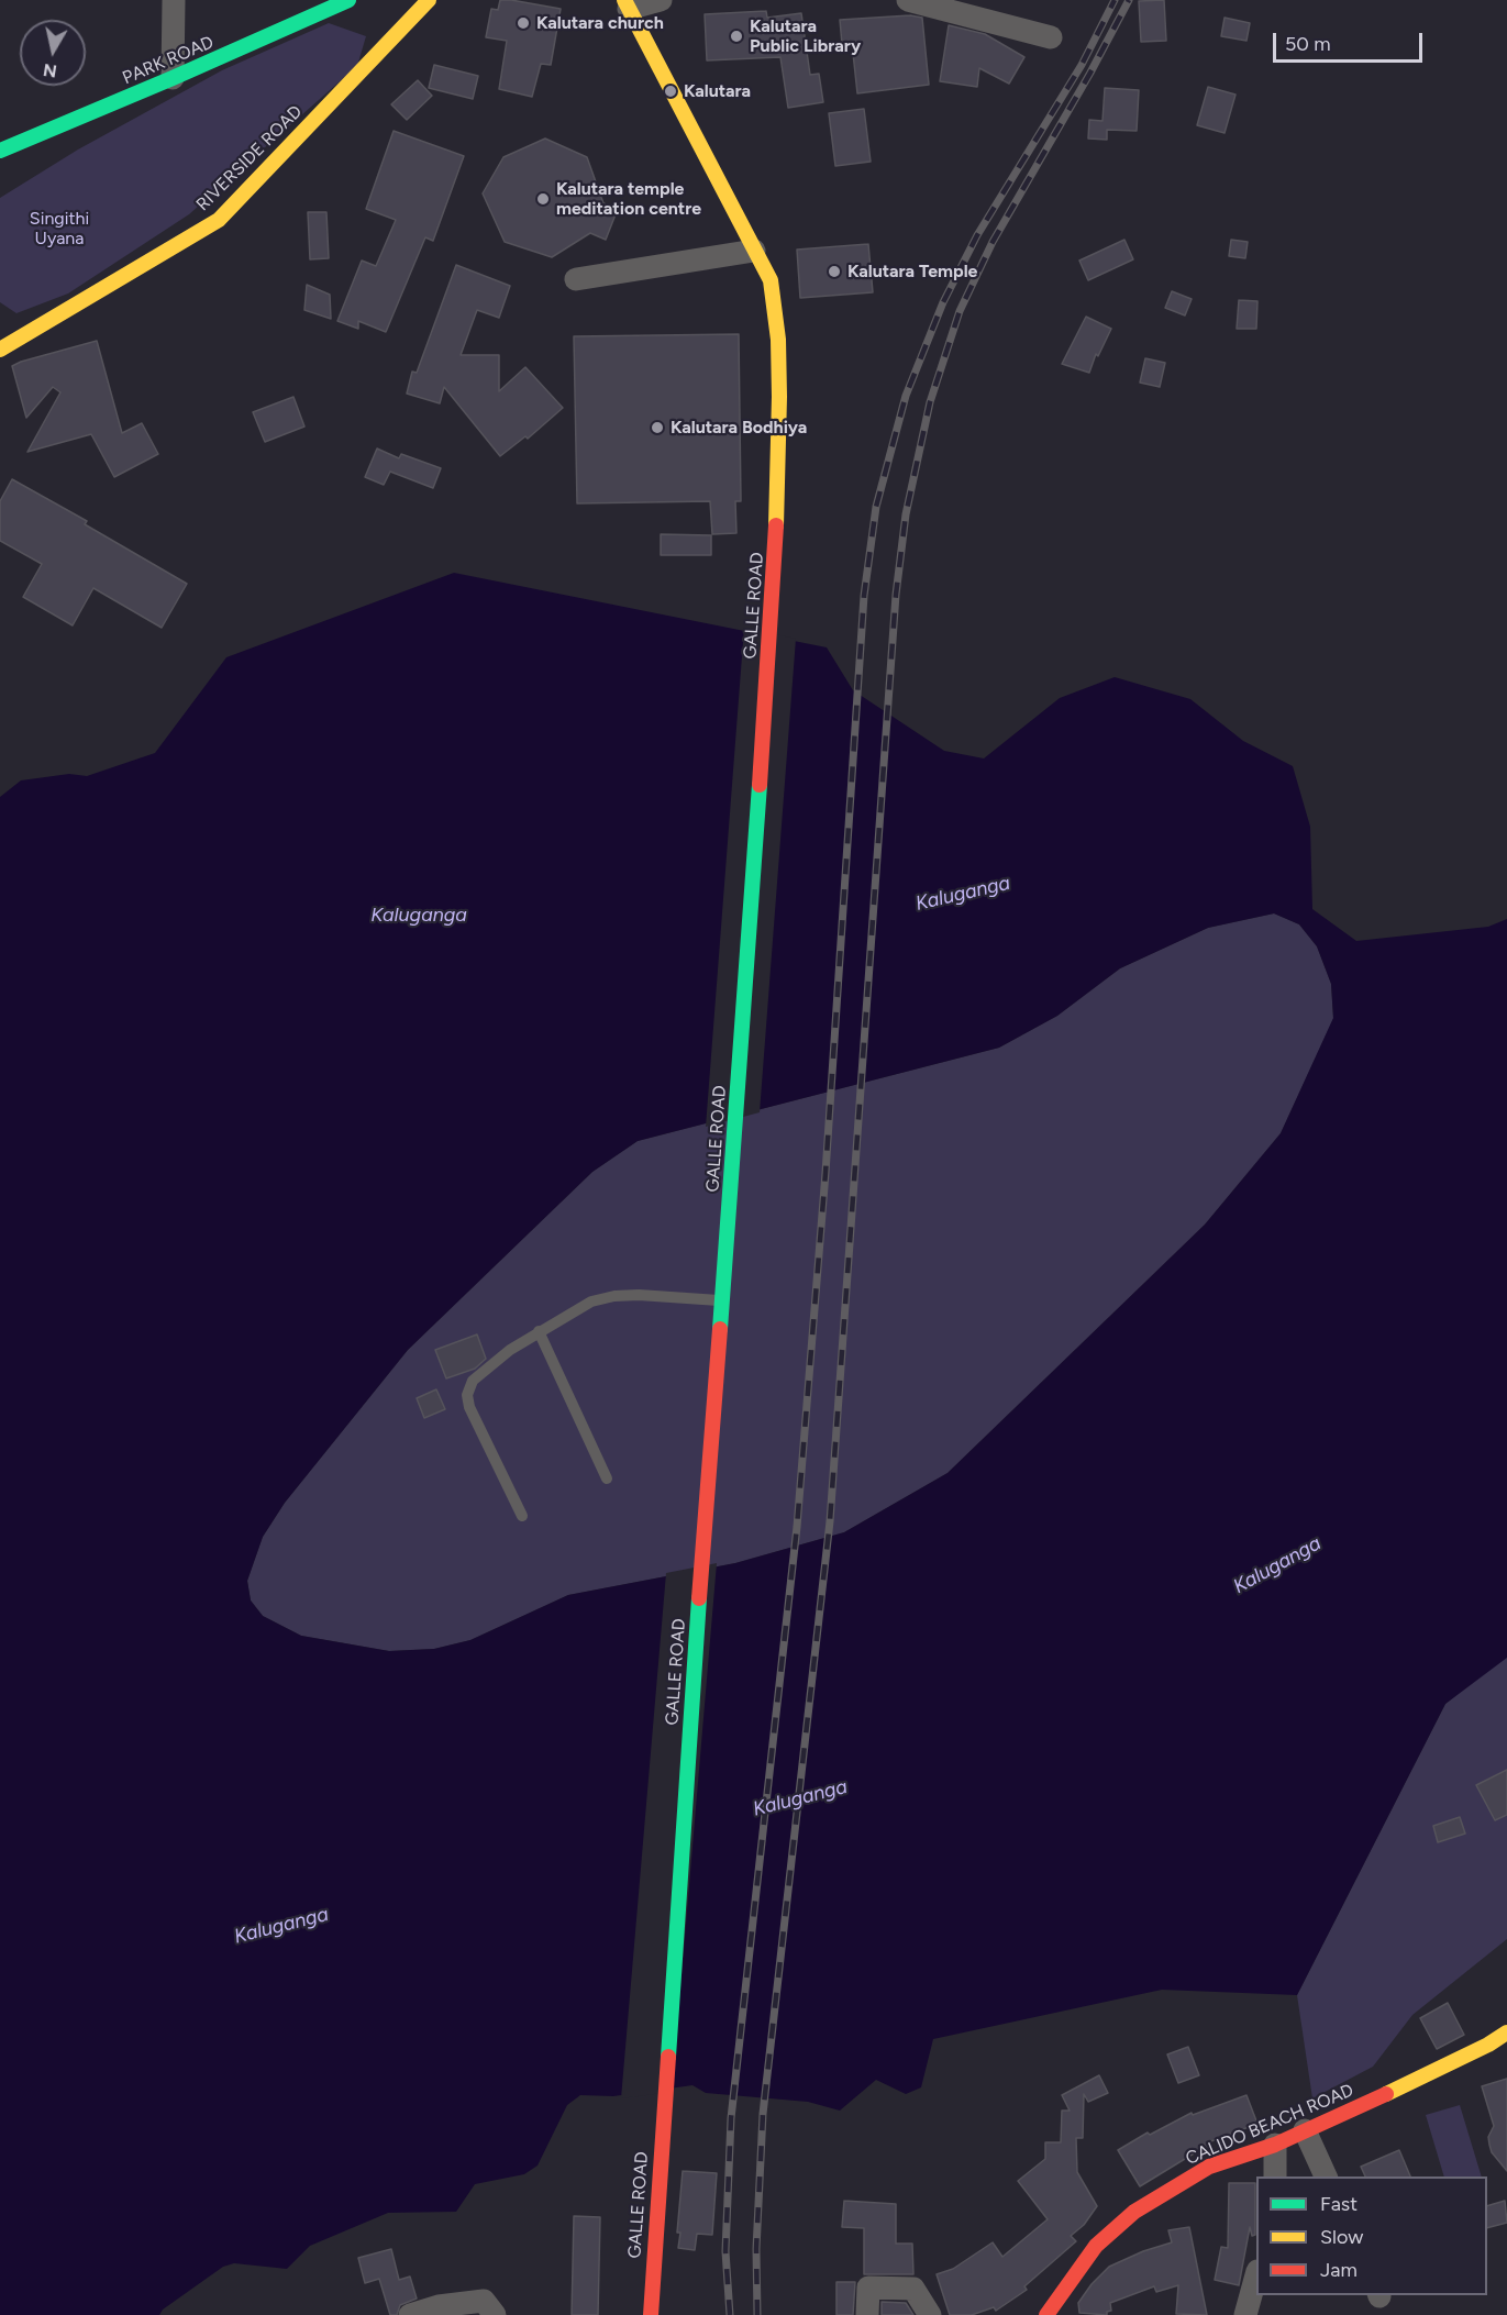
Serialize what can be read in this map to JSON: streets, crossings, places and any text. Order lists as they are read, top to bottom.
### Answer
{
  "streets": {
    "main road": [
      "PARK ROAD",
      "RIVERSIDE ROAD",
      "GALLE ROAD",
      "CALIDO BEACH ROAD"
    ]
  },
  "water": ["Kaluganga"],
  "parks": ["Singithi Uyana"],
  "places": [
    "Kalutara church",
    "Kalutara Public Library",
    "Kalutara",
    "Kalutara temple meditation centre",
    "Kalutara Temple",
    "Kalutara Bodhiya"
  ],
  "legend": ["Fast", "Slow", "Jam"],
  "scale_bar": "50 m",
  "north": "bottom"
}
